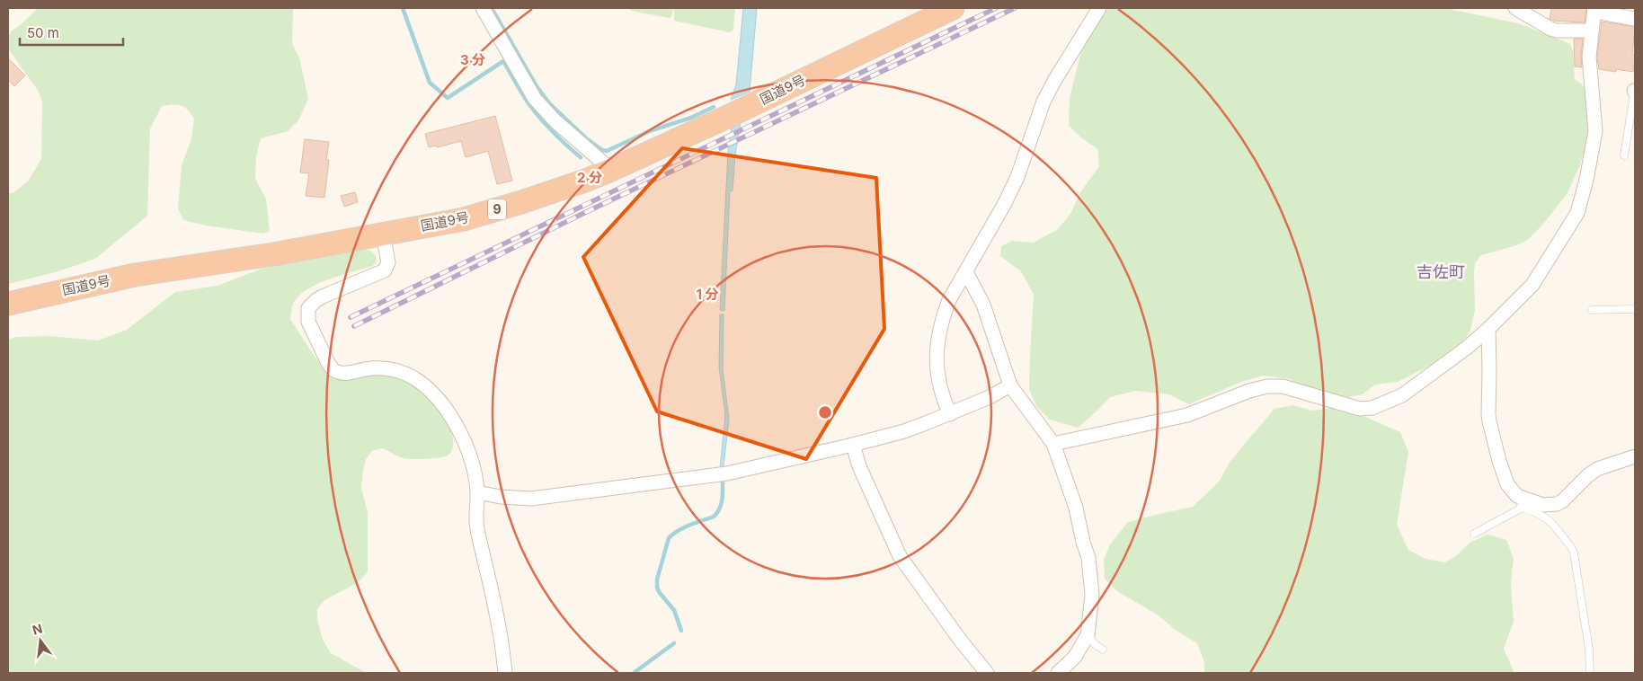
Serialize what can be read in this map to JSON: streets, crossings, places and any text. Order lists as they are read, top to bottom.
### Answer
{
  "streets": {
    "highway": ["国道9号", "9"]
  },
  "districts": ["吉佐町"],
  "scale_bar": "50 m",
  "north": "top",
  "rings": ["3 分", "2 分", "1 分"]
}
